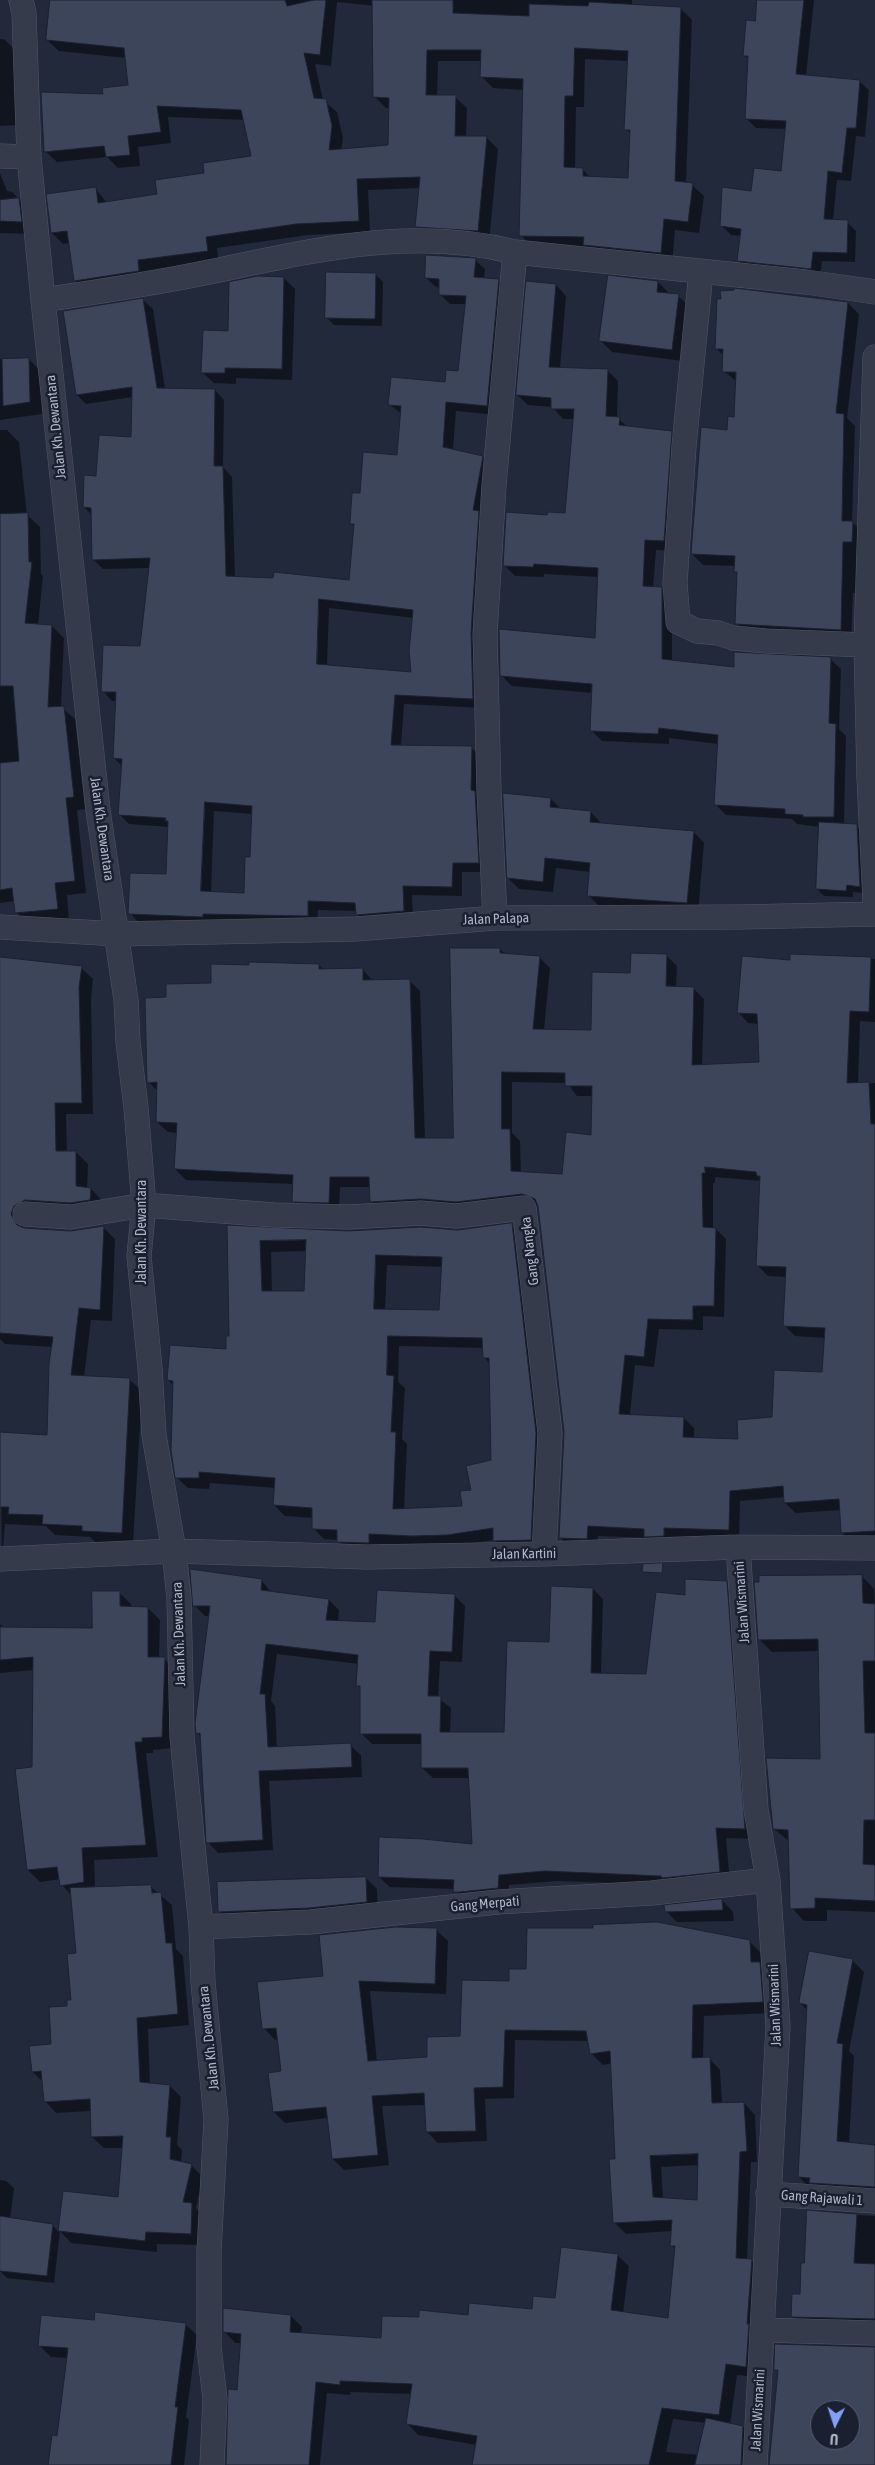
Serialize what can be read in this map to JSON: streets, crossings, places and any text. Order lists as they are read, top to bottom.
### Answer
{
  "streets": {
    "street": [
      "Jalan Kh. Dewantara",
      "Jalan Palapa",
      "Gang Nangka",
      "Jalan Kartini",
      "Jalan Wismarini",
      "Gang Merpati",
      "Gang Rajawali 1"
    ]
  },
  "crossings": [
    ["Jalan Kh. Dewantara", "Jalan Palapa"],
    ["Jalan Kh. Dewantara", "Gang Nangka"],
    ["Jalan Kh. Dewantara", "Jalan Kartini"],
    ["Jalan Kh. Dewantara", "Gang Merpati"],
    ["Gang Nangka", "Jalan Kartini"],
    ["Jalan Kartini", "Jalan Wismarini"],
    ["Jalan Wismarini", "Gang Merpati"],
    ["Jalan Wismarini", "Gang Rajawali 1"]
  ],
  "north": "bottom"
}
